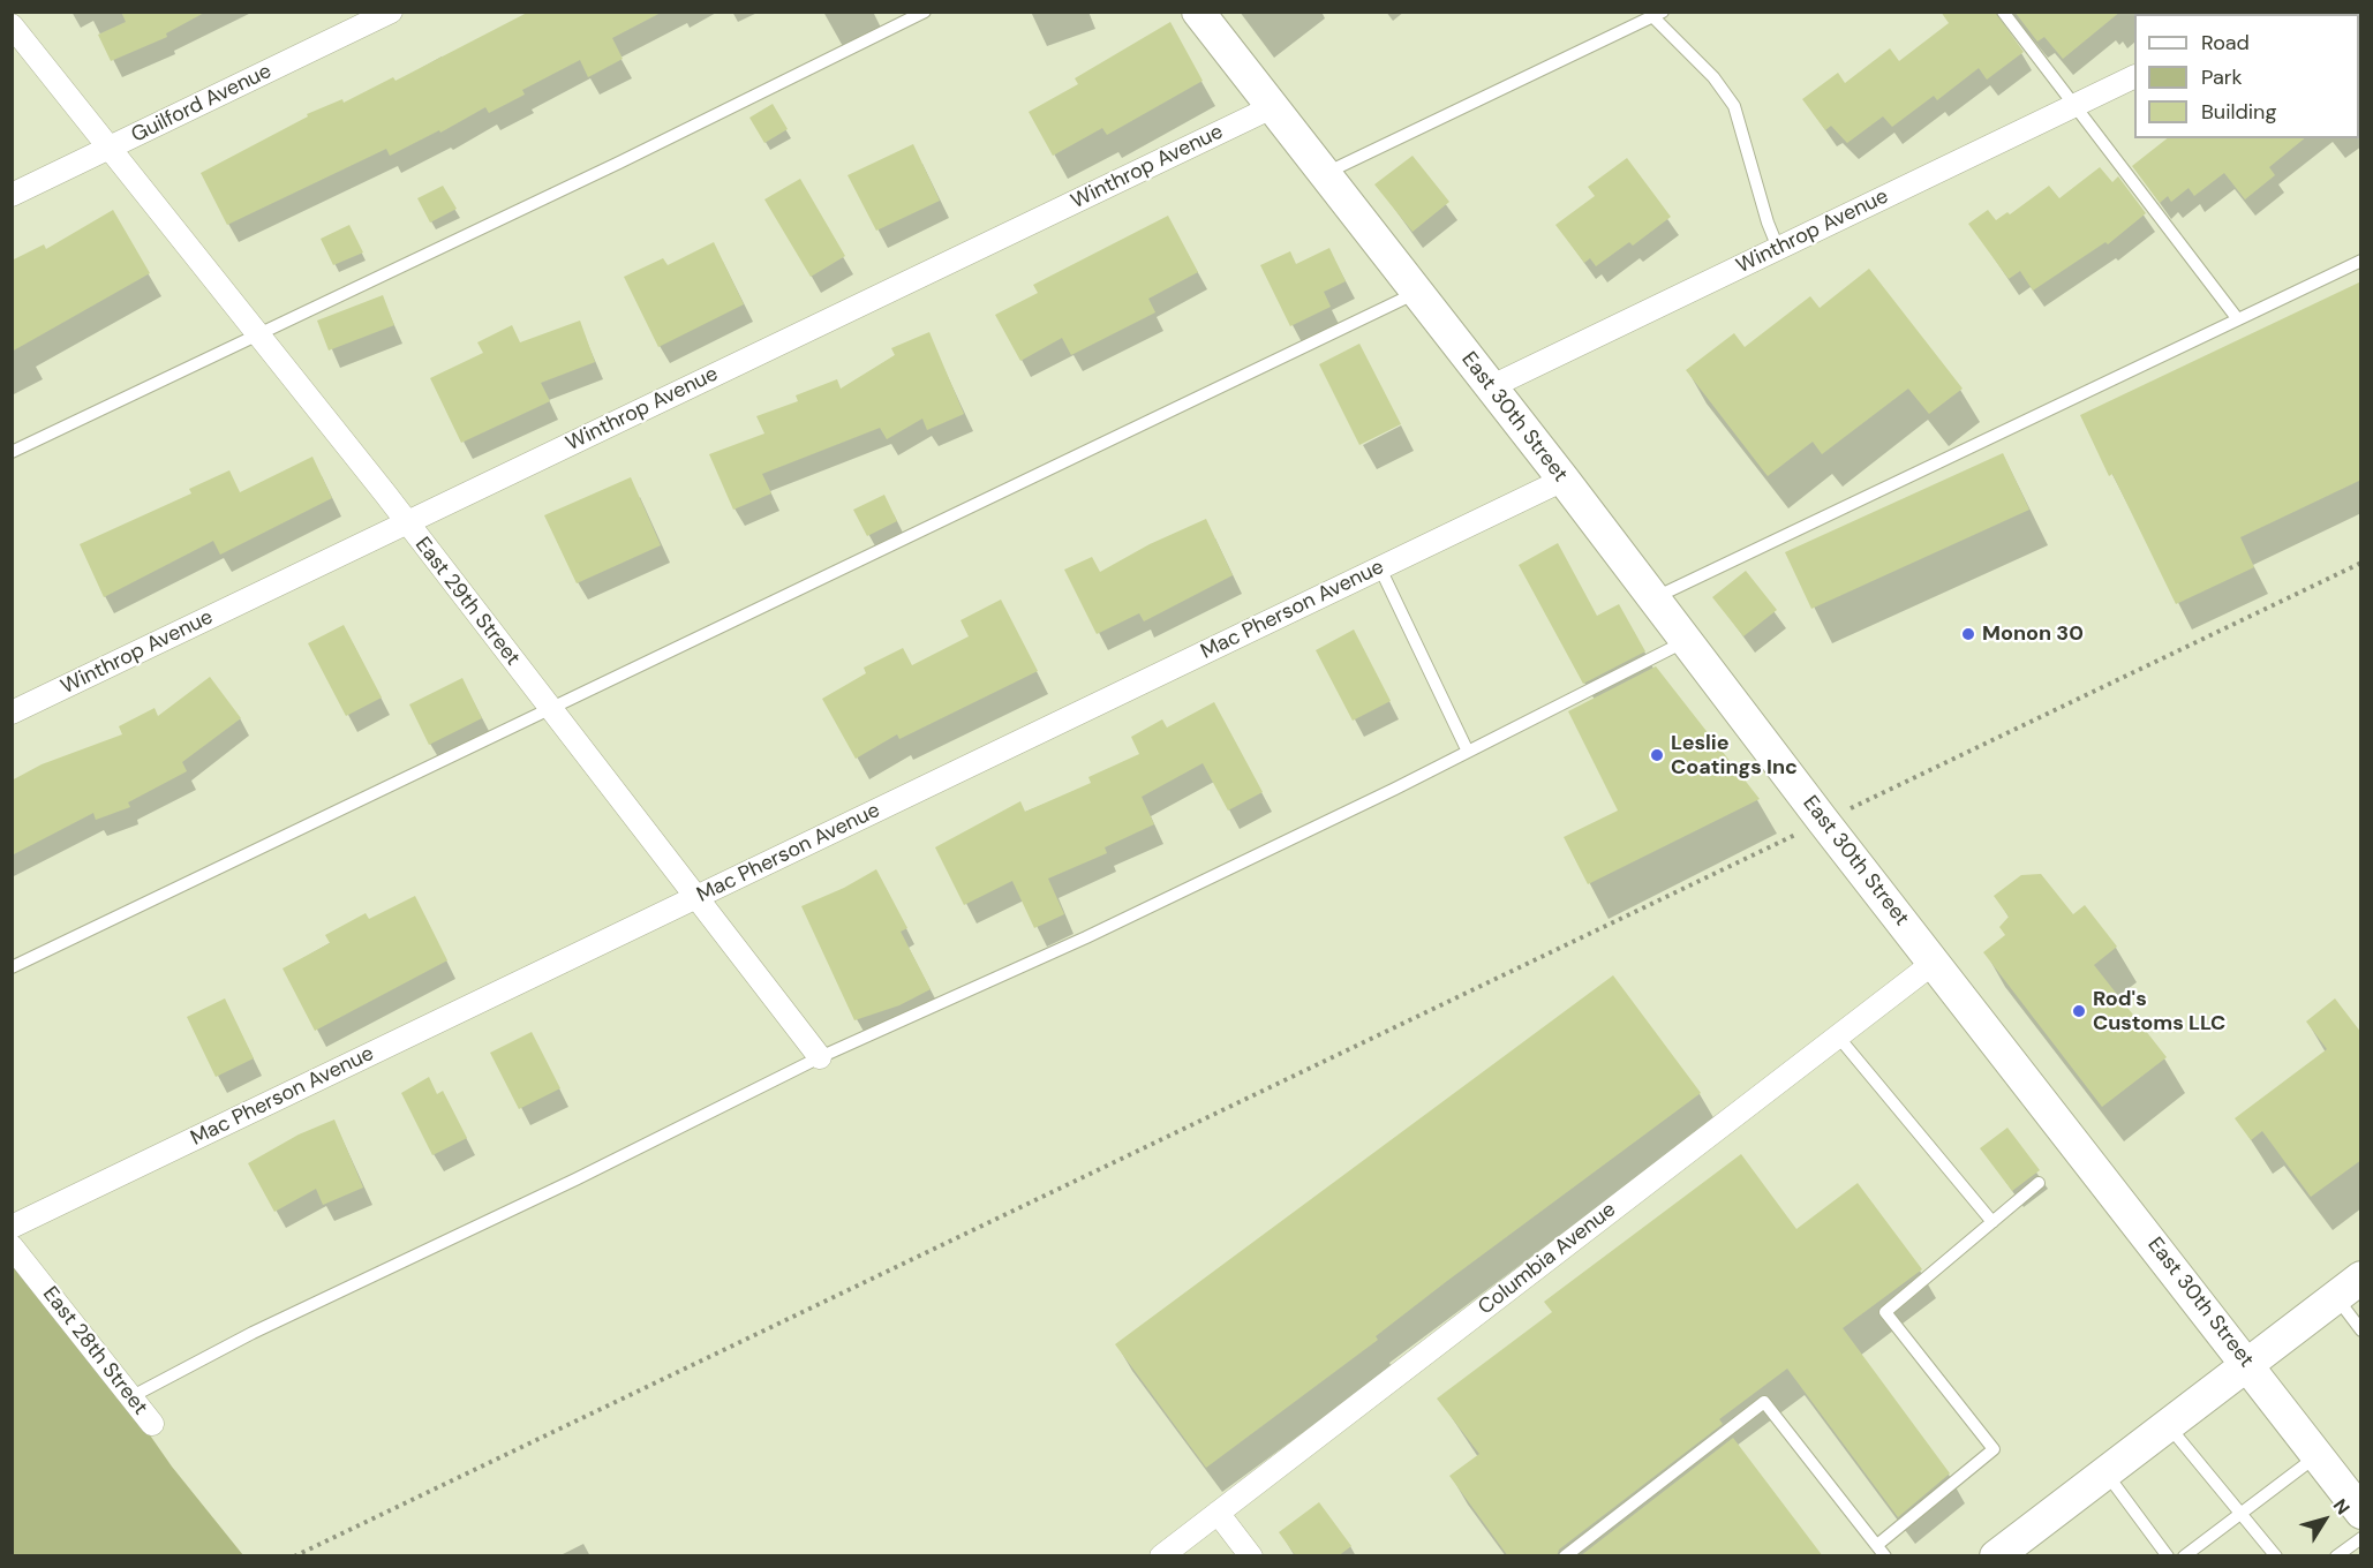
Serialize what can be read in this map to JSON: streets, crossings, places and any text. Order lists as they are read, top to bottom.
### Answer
{
  "streets": {
    "main road": ["East 30th Street"],
    "street": [
      "Guilford Avenue",
      "Winthrop Avenue",
      "East 29th Street",
      "Mac Pherson Avenue",
      "Columbia Avenue",
      "East 28th Street"
    ]
  },
  "crossings": [
    ["Guilford Avenue", "East 29th Street"],
    ["Winthrop Avenue", "East 30th Street"],
    ["Winthrop Avenue", "East 29th Street"],
    ["East 30th Street", "Mac Pherson Avenue"],
    ["East 30th Street", "Columbia Avenue"],
    ["East 29th Street", "Mac Pherson Avenue"]
  ],
  "places": ["Monon 30", "Leslie Coatings Inc", "Rod's Customs LLC"],
  "legend": ["Road", "Park", "Building"],
  "north": "top right"
}
